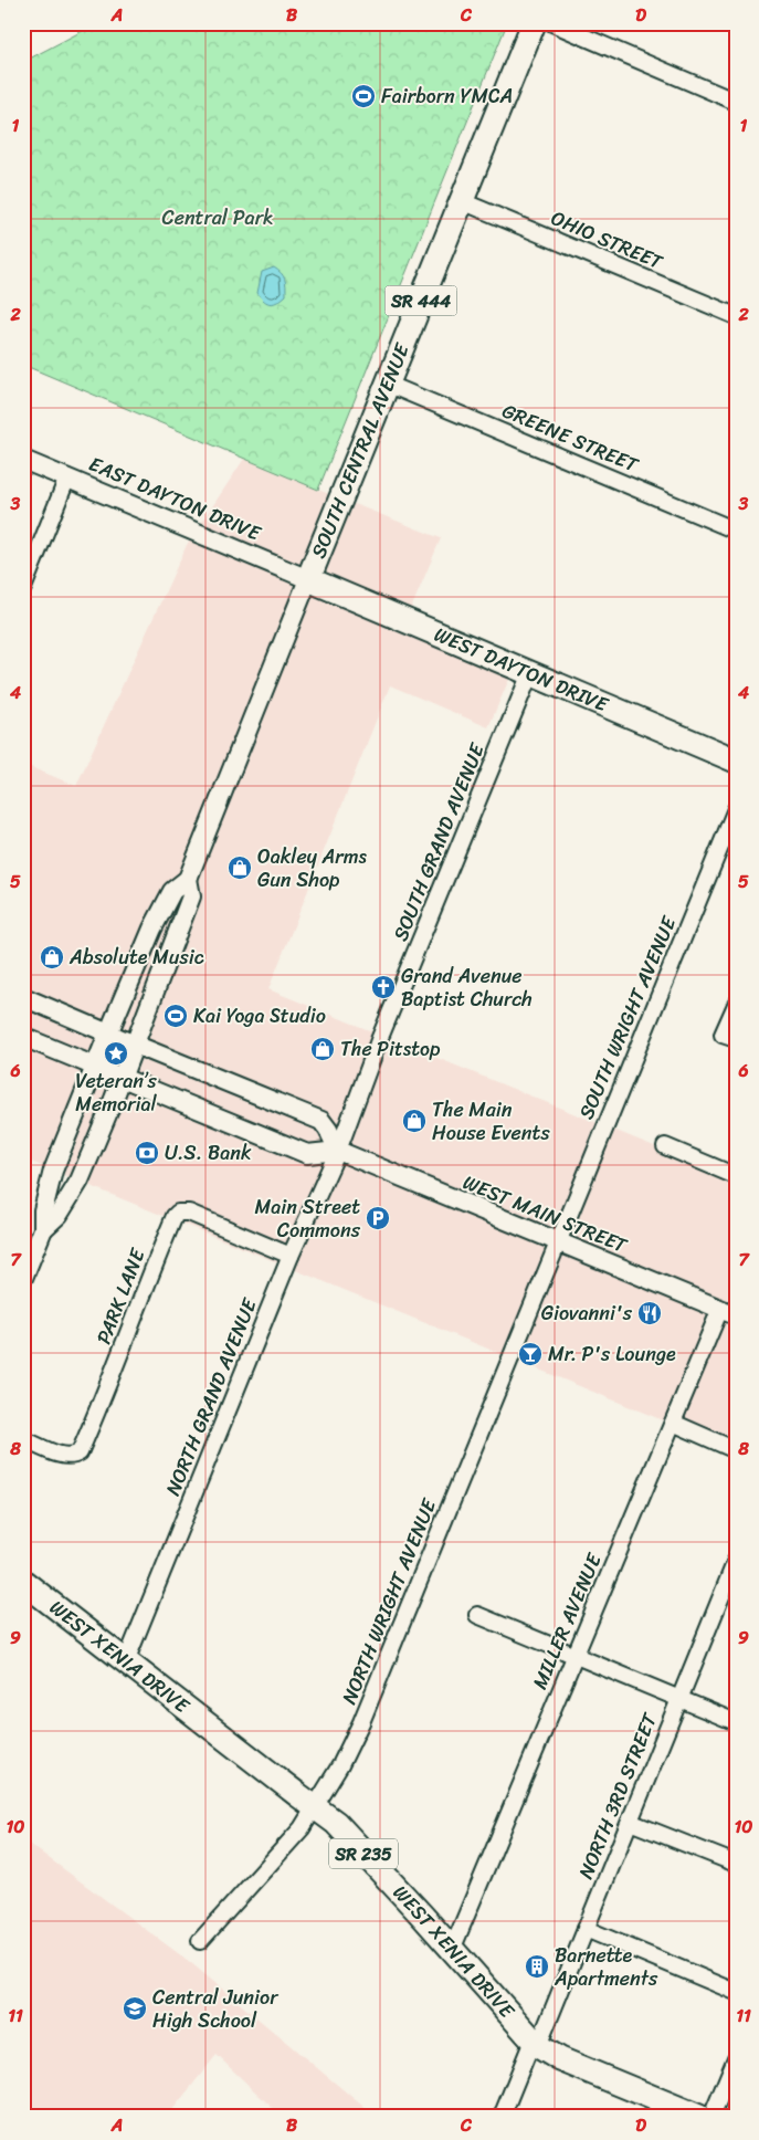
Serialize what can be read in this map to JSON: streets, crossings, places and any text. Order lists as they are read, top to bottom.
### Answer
{
  "streets": {
    "main road": [
      "SR 444",
      "SOUTH CENTRAL AVENUE",
      "WEST DAYTON DRIVE",
      "WEST XENIA DRIVE",
      "SR 235"
    ],
    "street": [
      "OHIO STREET",
      "GREENE STREET",
      "EAST DAYTON DRIVE",
      "SOUTH GRAND AVENUE",
      "SOUTH WRIGHT AVENUE",
      "WEST MAIN STREET",
      "PARK LANE",
      "NORTH GRAND AVENUE",
      "NORTH WRIGHT AVENUE",
      "MILLER AVENUE",
      "NORTH 3RD STREET"
    ]
  },
  "crossings": [
    ["OHIO STREET", "SOUTH CENTRAL AVENUE"],
    ["GREENE STREET", "SOUTH CENTRAL AVENUE"],
    ["SOUTH CENTRAL AVENUE", "EAST DAYTON DRIVE"],
    ["SOUTH CENTRAL AVENUE", "WEST DAYTON DRIVE"],
    ["SOUTH CENTRAL AVENUE", "WEST MAIN STREET"],
    ["EAST DAYTON DRIVE", "WEST DAYTON DRIVE"],
    ["WEST DAYTON DRIVE", "SOUTH GRAND AVENUE"],
    ["SOUTH GRAND AVENUE", "WEST MAIN STREET"],
    ["SOUTH GRAND AVENUE", "NORTH GRAND AVENUE"],
    ["SOUTH WRIGHT AVENUE", "WEST MAIN STREET"],
    ["SOUTH WRIGHT AVENUE", "NORTH WRIGHT AVENUE"],
    ["WEST MAIN STREET", "NORTH GRAND AVENUE"],
    ["WEST MAIN STREET", "NORTH WRIGHT AVENUE"],
    ["WEST MAIN STREET", "MILLER AVENUE"],
    ["PARK LANE", "NORTH GRAND AVENUE"],
    ["NORTH GRAND AVENUE", "WEST XENIA DRIVE"],
    ["NORTH WRIGHT AVENUE", "WEST XENIA DRIVE"],
    ["MILLER AVENUE", "WEST XENIA DRIVE"],
    ["WEST XENIA DRIVE", "NORTH 3RD STREET"]
  ],
  "parks": ["Central Park"],
  "places": {
    "sports": ["Fairborn YMCA", "Kai Yoga Studio"],
    "shop": [
      "Oakley Arms Gun Shop",
      "Absolute Music",
      "The Pitstop",
      "The Main House Events"
    ],
    "church": ["Grand Avenue Baptist Church"],
    "place": ["Veteran’s Memorial"],
    "bank": ["U.S. Bank"],
    "parking": ["Main Street Commons"],
    "restaurant": ["Giovanni's"],
    "bar": ["Mr. P's Lounge"],
    "building": ["Barnette Apartments"],
    "school or university": ["Central Junior High School"]
  },
  "grid": {
    "columns": [
      "A",
      "B",
      "C",
      "D"
    ],
    "rows": [
      "1",
      "2",
      "3",
      "4",
      "5",
      "6",
      "7",
      "8",
      "9",
      "10",
      "11"
    ]
  }
}
